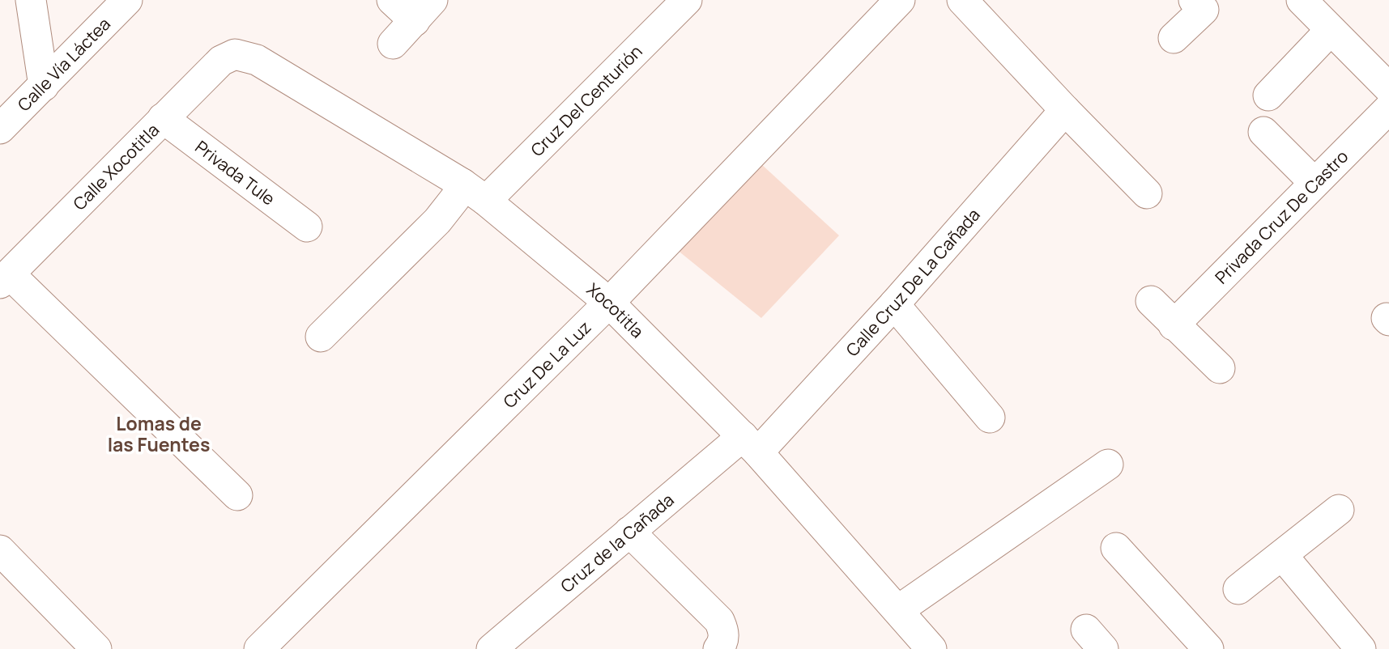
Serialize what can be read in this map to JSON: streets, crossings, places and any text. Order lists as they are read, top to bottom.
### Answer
{
  "streets": {
    "street": [
      "Calle Vía Láctea",
      "Cruz Del Centurión",
      "Calle Xocotitla",
      "Privada Tule",
      "Privada Cruz De Castro",
      "Calle Cruz De La Cañada",
      "Xocotitla",
      "Cruz De La Luz",
      "Cruz de la Cañada"
    ]
  },
  "crossings": [
    ["Cruz Del Centurión", "Xocotitla"],
    ["Calle Xocotitla", "Privada Tule"],
    ["Calle Xocotitla", "Xocotitla"],
    ["Calle Cruz De La Cañada", "Xocotitla"],
    ["Calle Cruz De La Cañada", "Cruz de la Cañada"],
    ["Xocotitla", "Cruz De La Luz"],
    ["Xocotitla", "Cruz de la Cañada"]
  ],
  "districts": ["Lomas de las Fuentes"]
}
